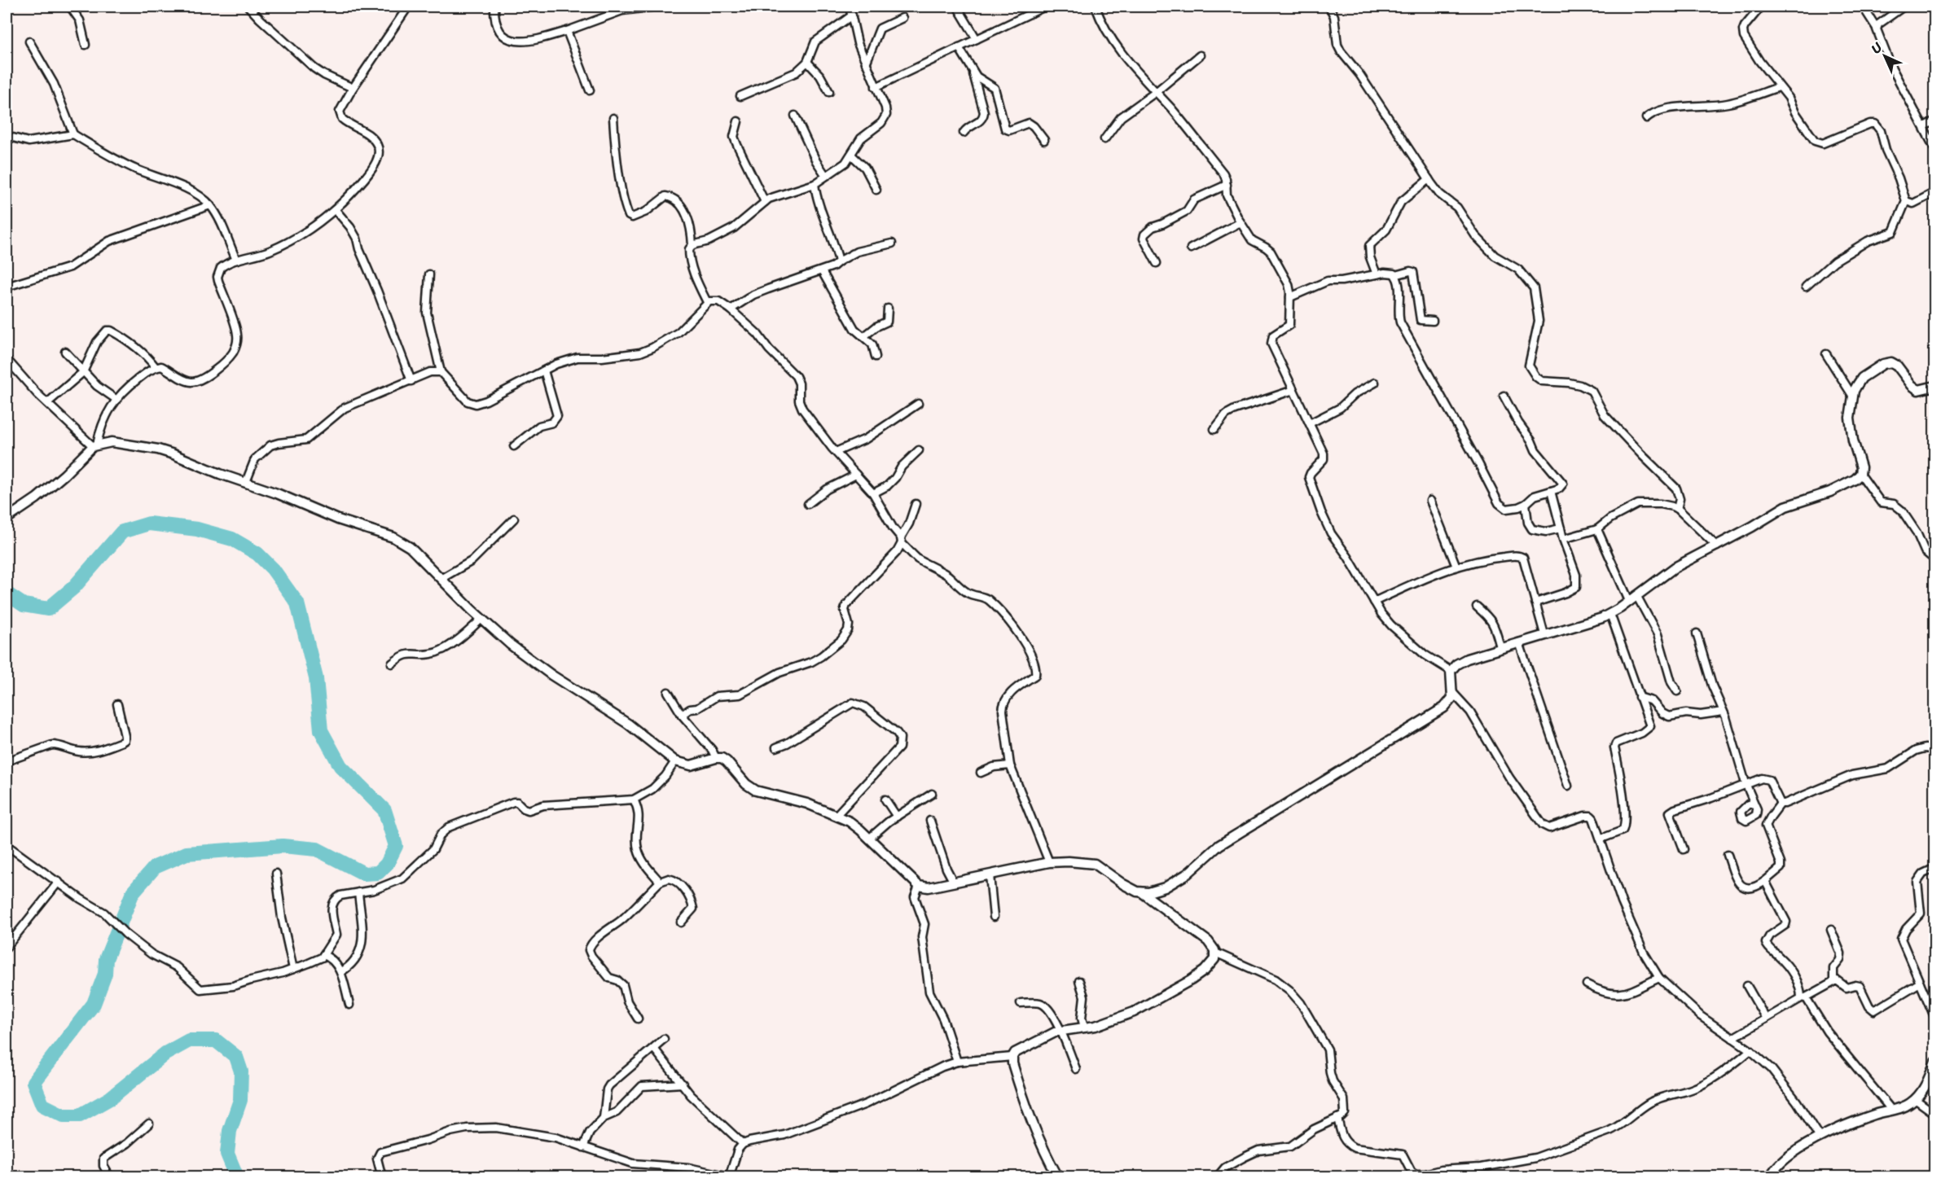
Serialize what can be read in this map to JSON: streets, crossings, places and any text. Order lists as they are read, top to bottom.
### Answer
{
  "north": "top left"
}
